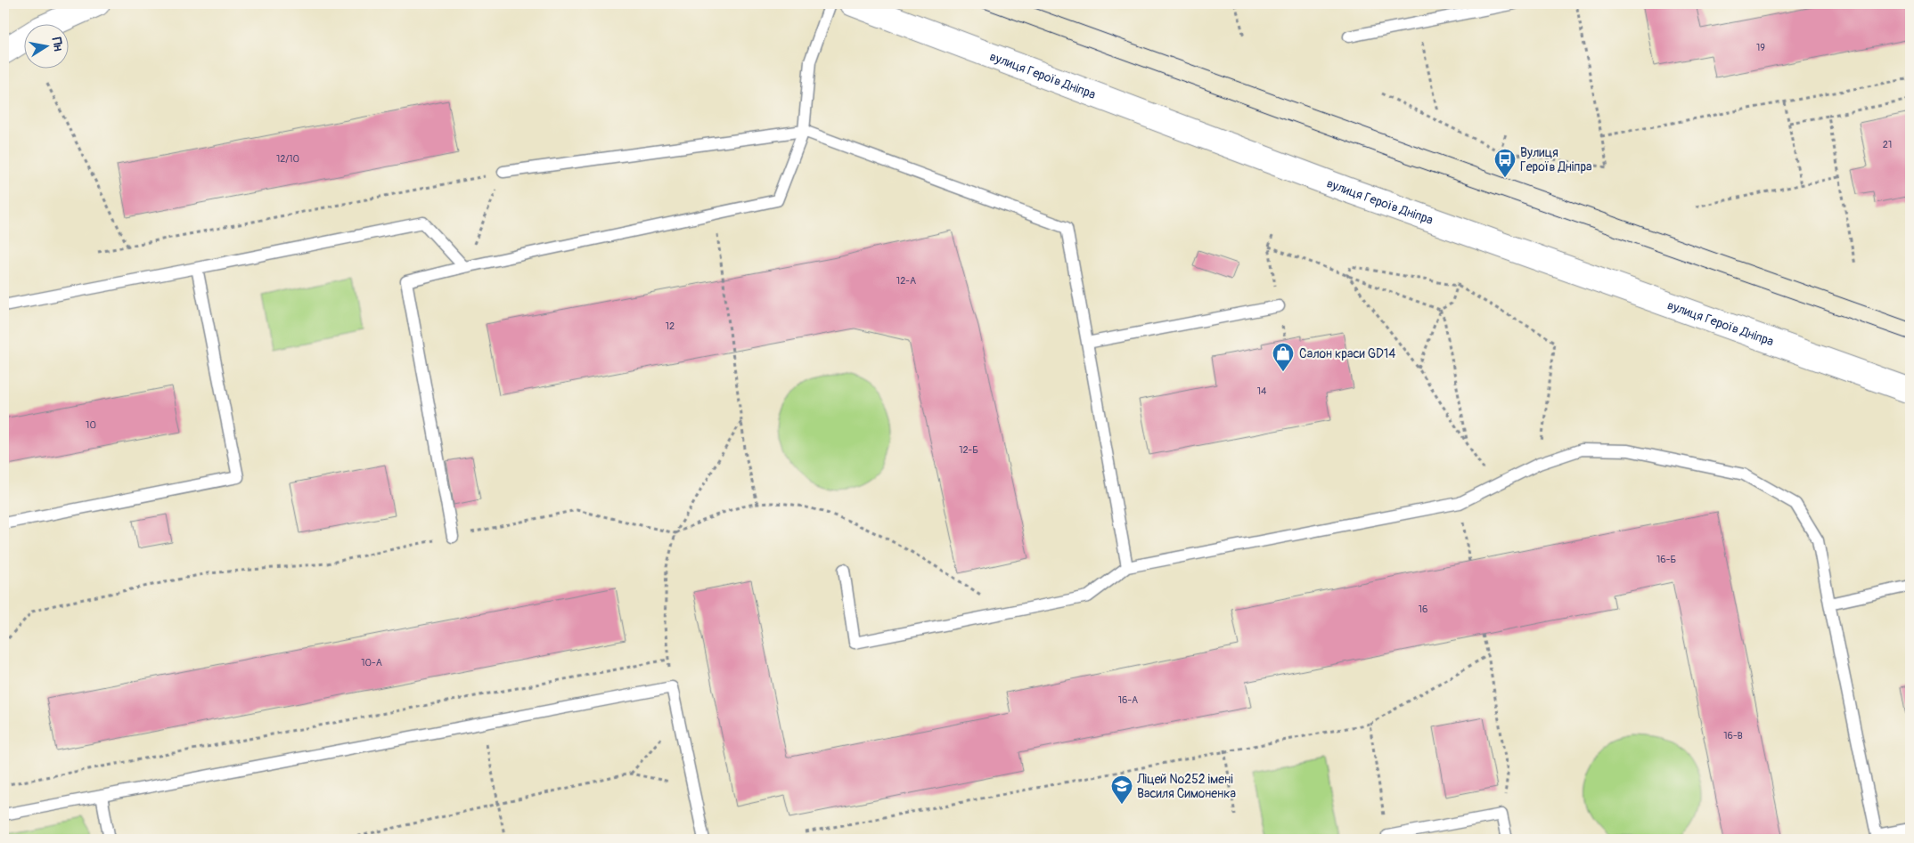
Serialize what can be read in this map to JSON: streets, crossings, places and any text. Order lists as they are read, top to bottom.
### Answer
{
  "streets": {
    "main road": ["вулиця Героїв Дніпра"]
  },
  "places": {
    "bus stop": ["Вулиця Героїв Дніпра"],
    "shop": ["Салон краси GD14"],
    "school or university": ["Ліцей №252 імені Василя Симоненка"]
  },
  "house_numbers": [
    "19",
    "21",
    "12/10",
    "12-А",
    "12",
    "14",
    "10",
    "12-Б",
    "16-Б",
    "16",
    "10-А",
    "16-А",
    "16-В"
  ],
  "north": "right"
}
